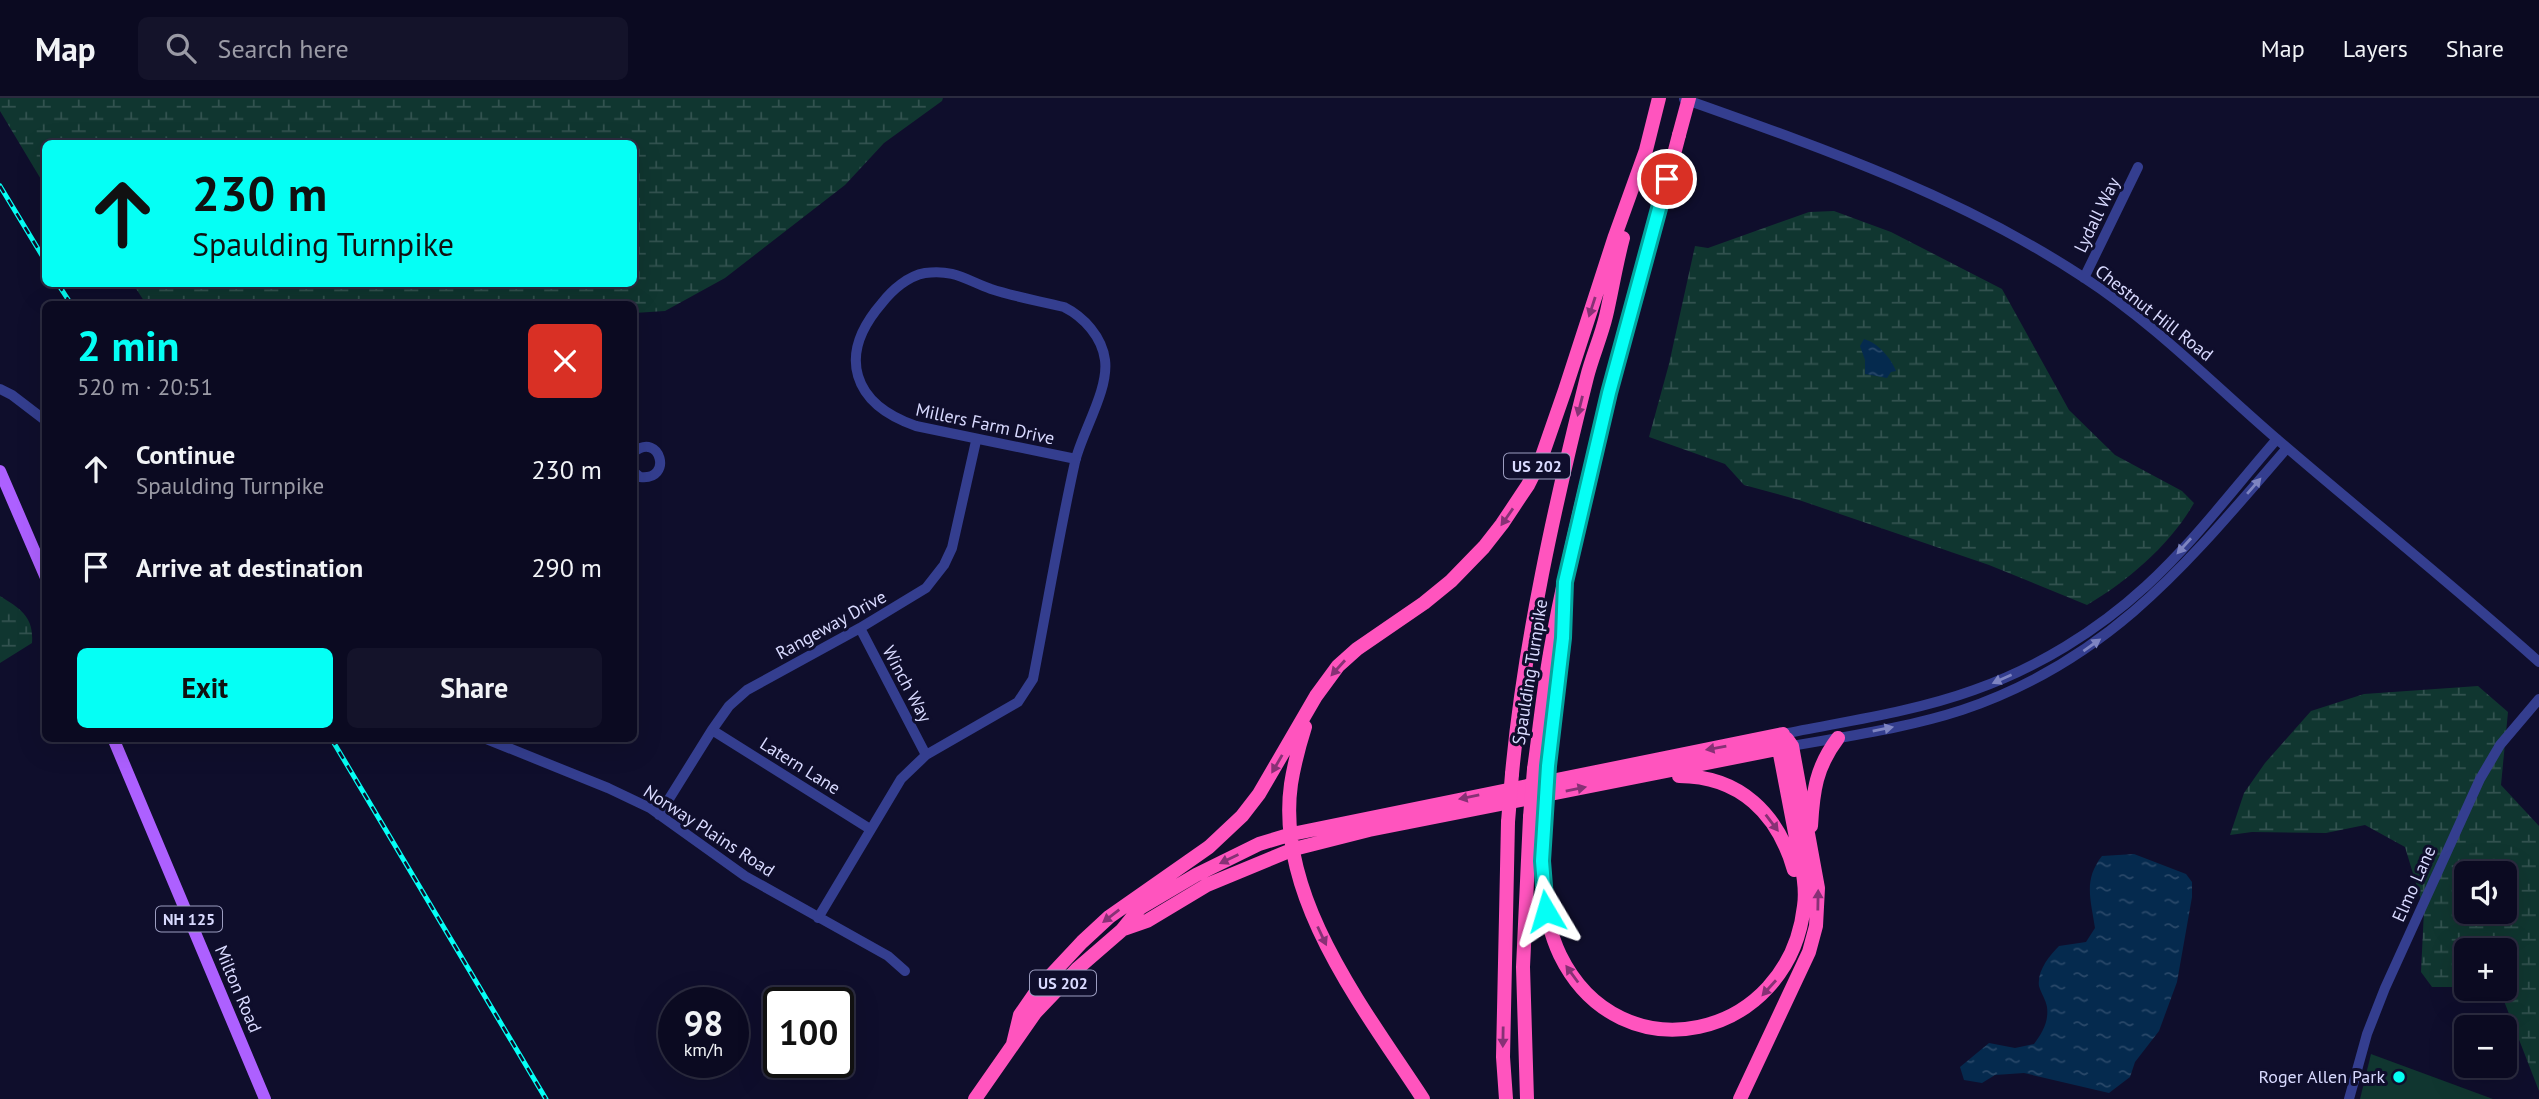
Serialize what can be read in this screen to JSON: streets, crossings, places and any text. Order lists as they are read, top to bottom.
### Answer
{
  "streets": {
    "highway": ["US 202", "Spaulding Turnpike"],
    "main road": ["NH 125", "Milton Road"],
    "street": [
      "Lydall Way",
      "Chestnut Hill Road",
      "Millers Farm Drive",
      "Rangeway Drive",
      "Winch Way",
      "Latern Lane",
      "Norway Plains Road",
      "Elmo Lane"
    ]
  },
  "crossings": [
    ["Lydall Way", "Chestnut Hill Road"],
    ["Millers Farm Drive", "Rangeway Drive"],
    ["Millers Farm Drive", "Winch Way"],
    ["Millers Farm Drive", "Latern Lane"],
    ["Millers Farm Drive", "Norway Plains Road"],
    ["US 202", "Spaulding Turnpike"],
    ["Rangeway Drive", "Winch Way"],
    ["Rangeway Drive", "Latern Lane"],
    ["Rangeway Drive", "Norway Plains Road"]
  ],
  "places": ["Roger Allen Park"],
  "page": {
    "header": "Map",
    "search": "Search here",
    "nav": ["Map", "Layers", "Share"],
    "turn": ["230 m", "Spaulding Turnpike"],
    "heading": ["2 min", "520 m · 20:51"],
    "list": [
      {
        "name": "Continue",
        "note": "Spaulding Turnpike",
        "value": "230 m"
      },
      {
        "name": "Arrive at destination",
        "value": "290 m"
      }
    ],
    "buttons": ["Exit", "Share"],
    "map_buttons": ["+", "−"],
    "speed": "98 km/h",
    "limit": "100"
  }
}
